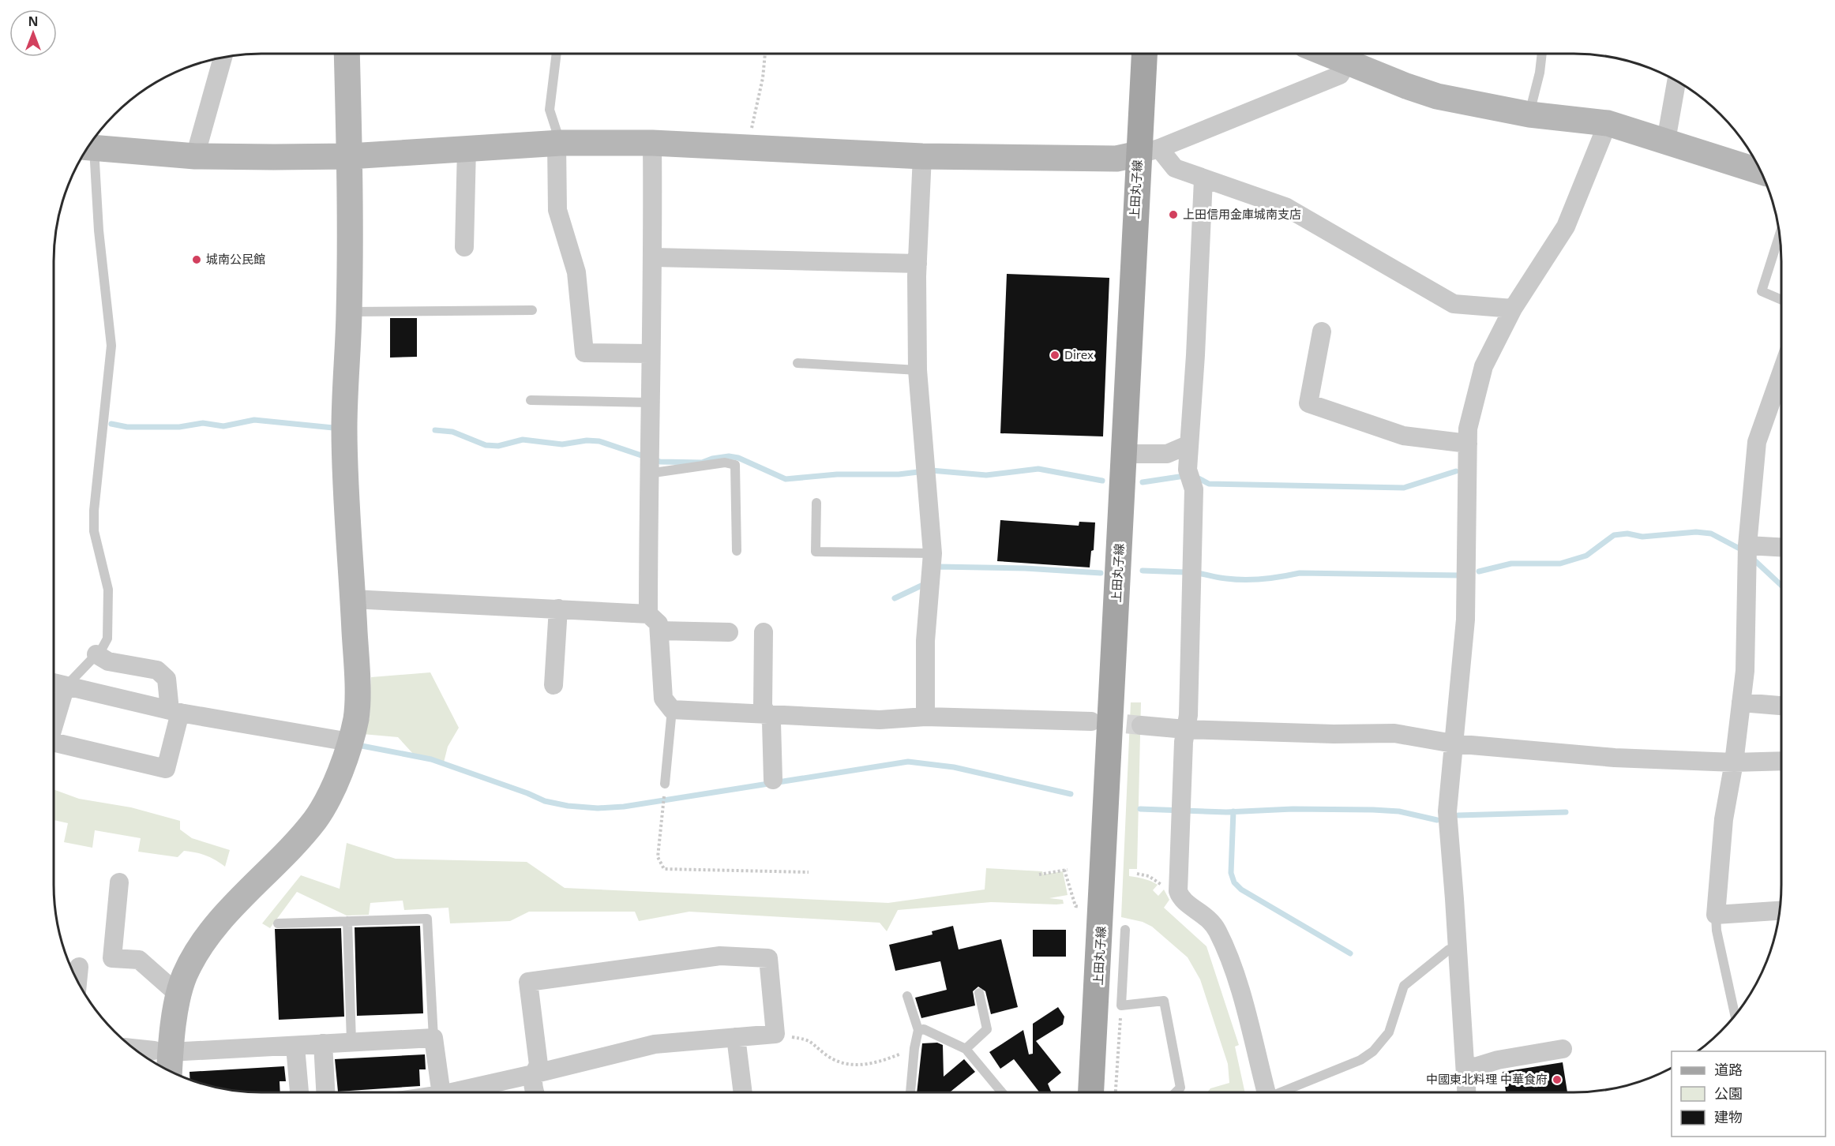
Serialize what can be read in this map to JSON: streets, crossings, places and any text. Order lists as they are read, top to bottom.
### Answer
{
  "streets": {
    "main road": ["上田丸子線"]
  },
  "places": [
    "上田信用金庫城南支店",
    "城南公民館",
    "Direx",
    "中國東北料理 中華食府"
  ],
  "legend": ["道路", "公園", "建物"],
  "north": "top"
}
